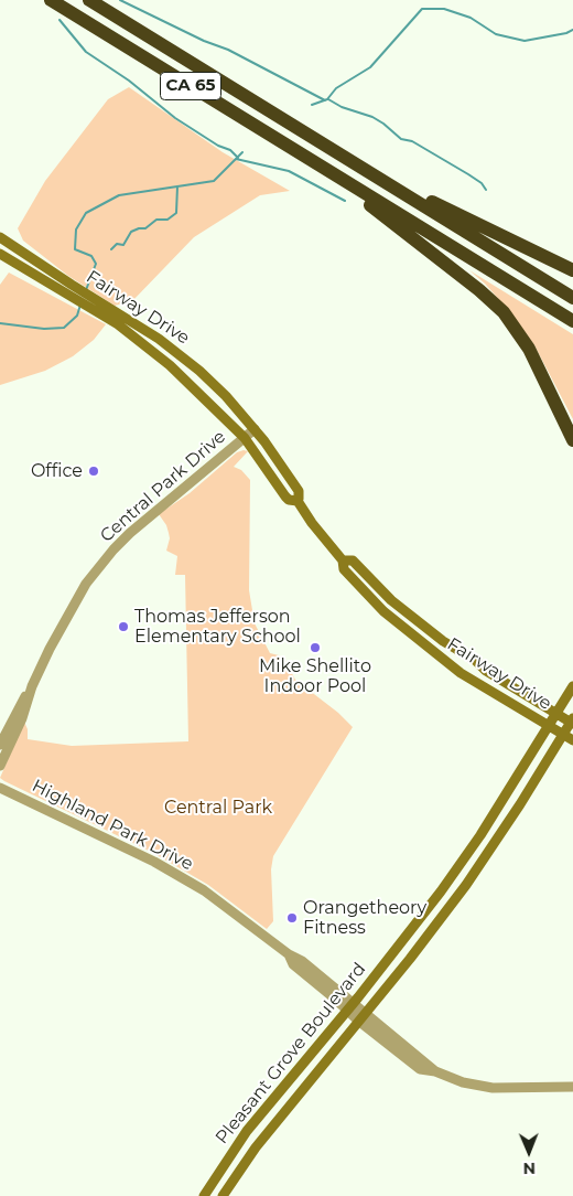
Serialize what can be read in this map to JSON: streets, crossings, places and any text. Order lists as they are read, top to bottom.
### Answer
{
  "streets": {
    "highway": ["CA 65"],
    "main road": ["Fairway Drive", "Pleasant Grove Boulevard"],
    "street": ["Central Park Drive", "Highland Park Drive"]
  },
  "crossings": [
    ["Fairway Drive", "Central Park Drive"],
    ["Fairway Drive", "Pleasant Grove Boulevard"],
    ["Highland Park Drive", "Pleasant Grove Boulevard"]
  ],
  "parks": ["Central Park"],
  "places": [
    "Office",
    "Thomas Jefferson Elementary School",
    "Mike Shellito Indoor Pool",
    "Orangetheory Fitness"
  ],
  "north": "bottom"
}
